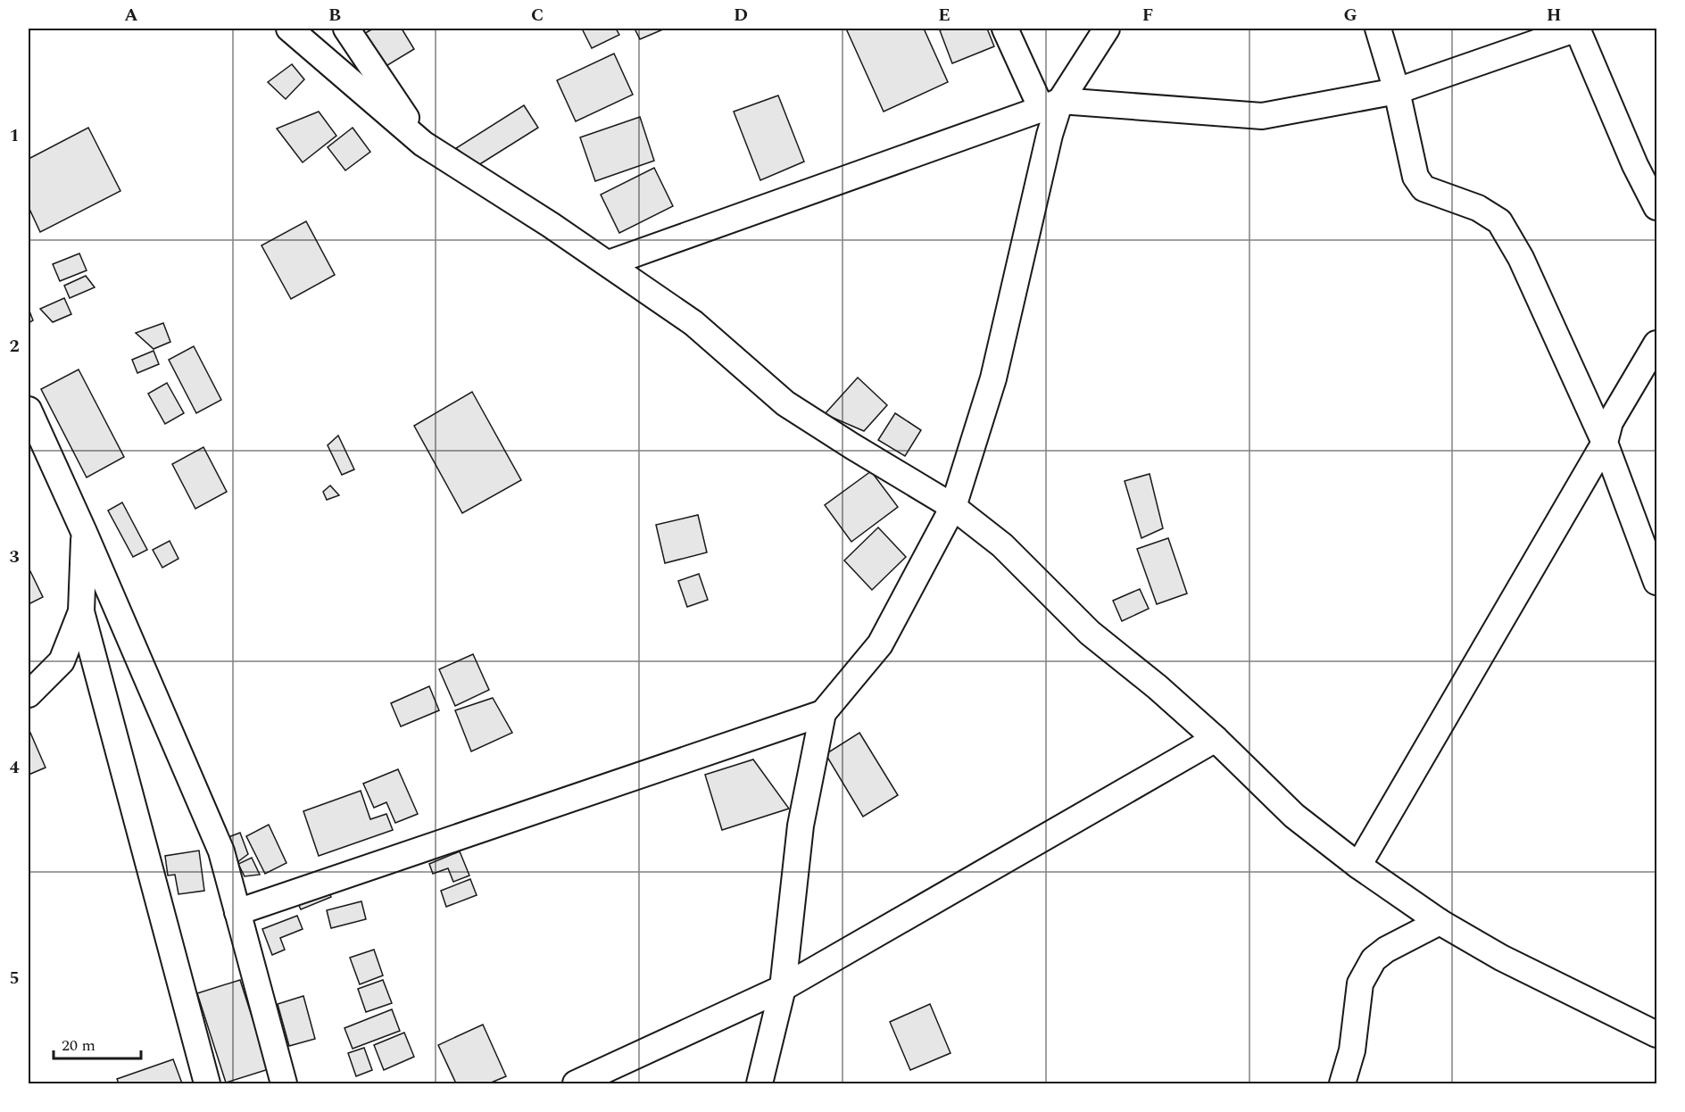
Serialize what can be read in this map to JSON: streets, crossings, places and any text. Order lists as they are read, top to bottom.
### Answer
{
  "scale_bar": "20 m",
  "grid": {
    "columns": [
      "A",
      "B",
      "C",
      "D",
      "E",
      "F",
      "G",
      "H"
    ],
    "rows": [
      "1",
      "2",
      "3",
      "4",
      "5"
    ]
  }
}
